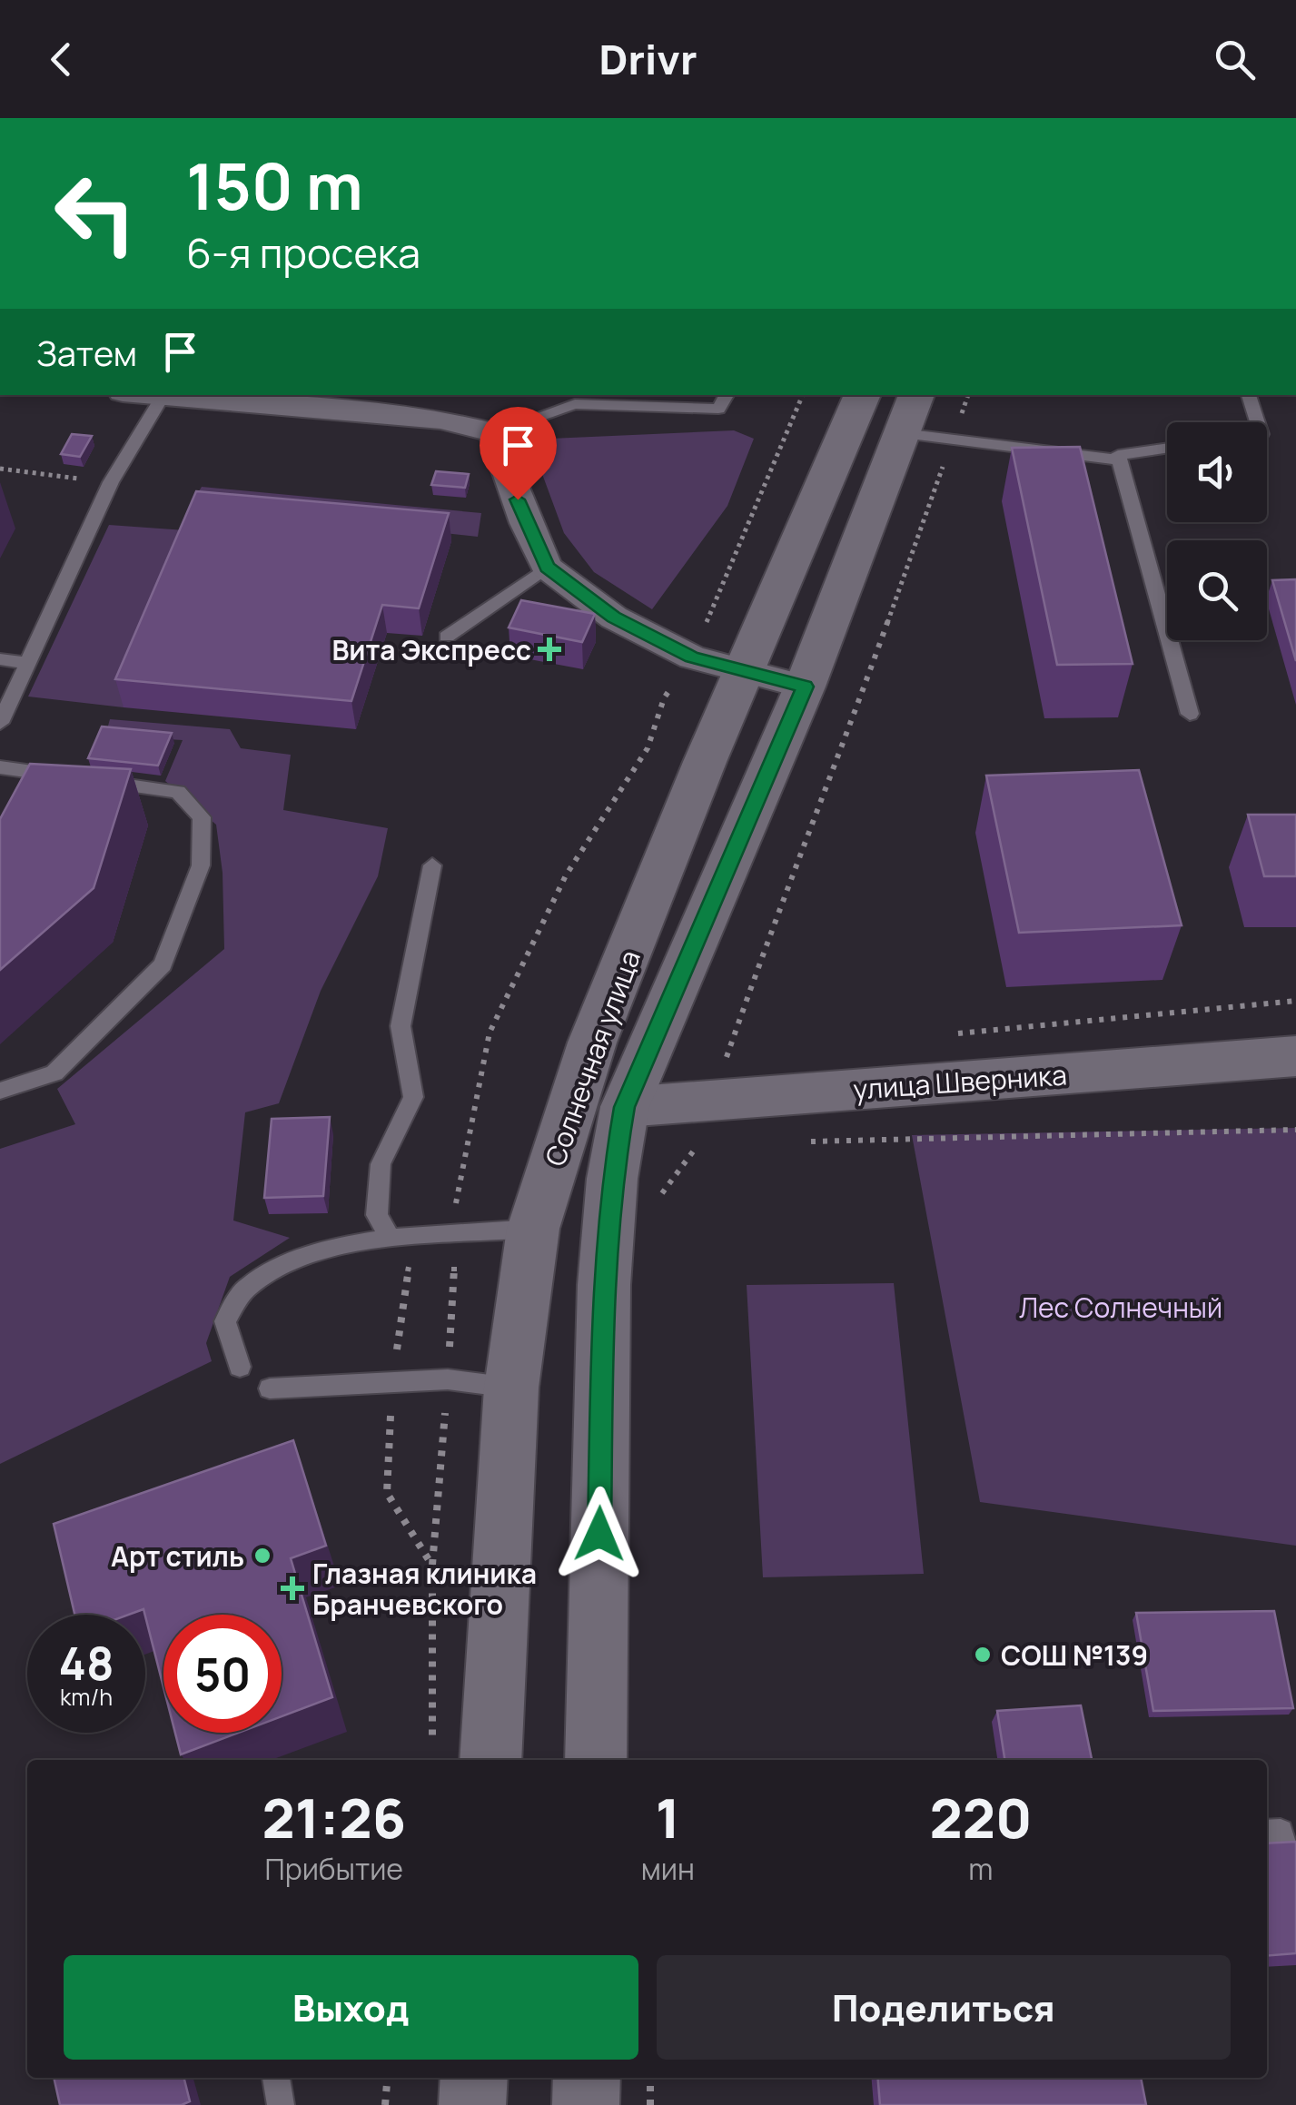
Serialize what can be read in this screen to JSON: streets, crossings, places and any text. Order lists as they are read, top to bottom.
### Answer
{
  "streets": {
    "main road": ["Солнечная улица", "улица Шверника"]
  },
  "crossings": [
    ["Солнечная улица", "улица Шверника"]
  ],
  "parks": ["Лес Солнечный"],
  "places": {
    "health": ["Вита Экспресс", "Глазная клиника Бранчевского"],
    "other": ["Арт стиль", "СОШ №139"]
  },
  "page": {
    "header": "Drivr",
    "turn": ["150 m", "6-я просека"],
    "then": "Затем",
    "speed": "48 km/h",
    "limit": "50",
    "eta": [
      "21:26",
      "Прибытие",
      "1",
      "мин",
      "220",
      "m"
    ],
    "buttons": ["Выход", "Поделиться"]
  }
}
